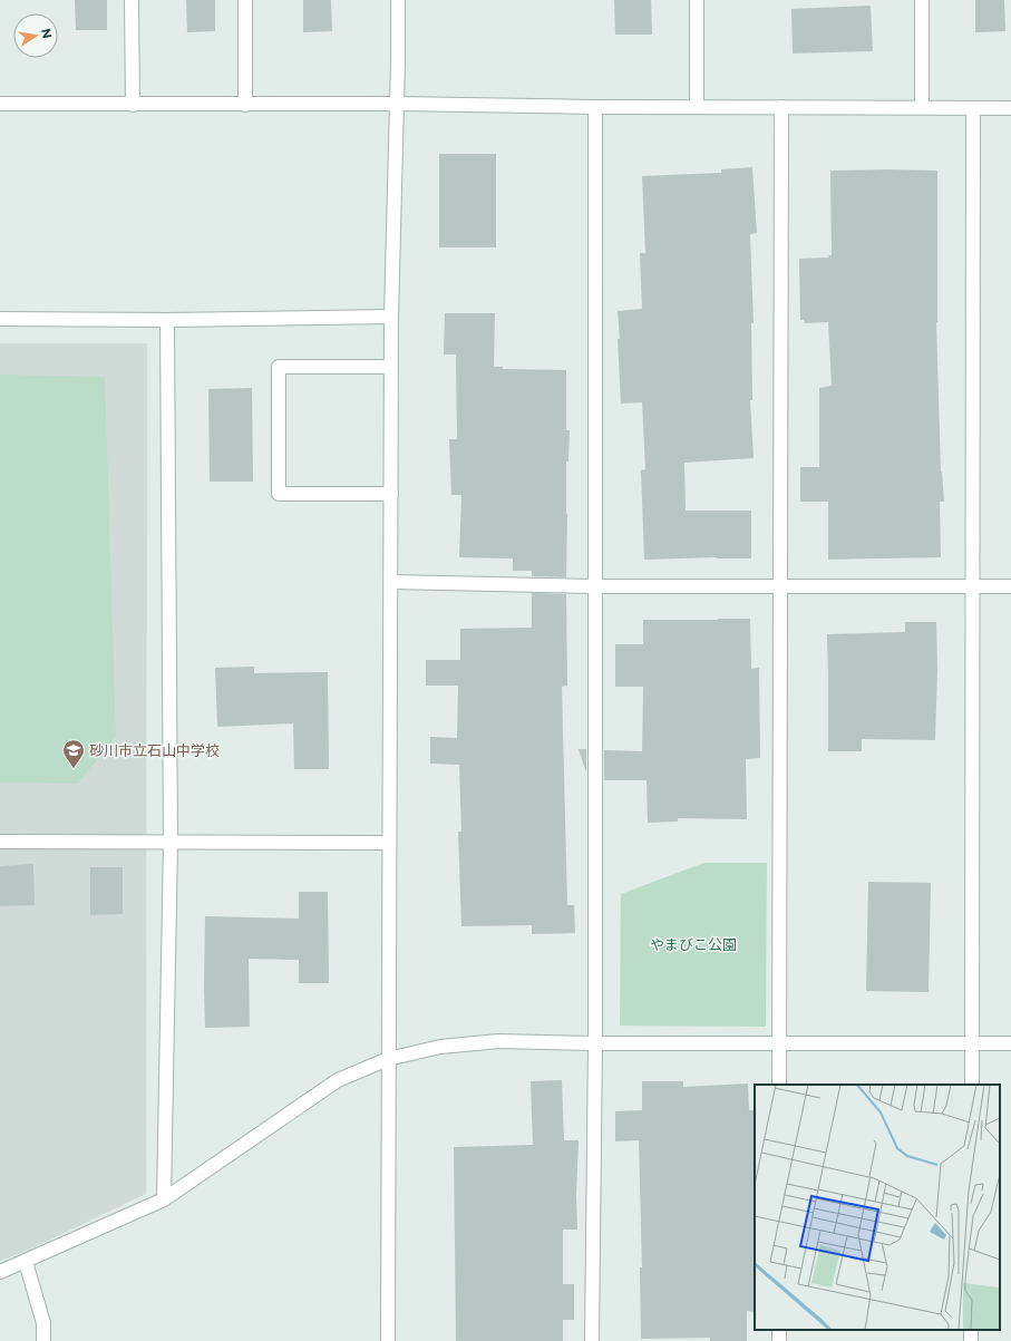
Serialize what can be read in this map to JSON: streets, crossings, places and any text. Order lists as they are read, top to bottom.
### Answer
{
  "parks": ["やまびこ公園"],
  "places": {
    "school or university": ["砂川市立石山中学校"]
  },
  "north": "right"
}
